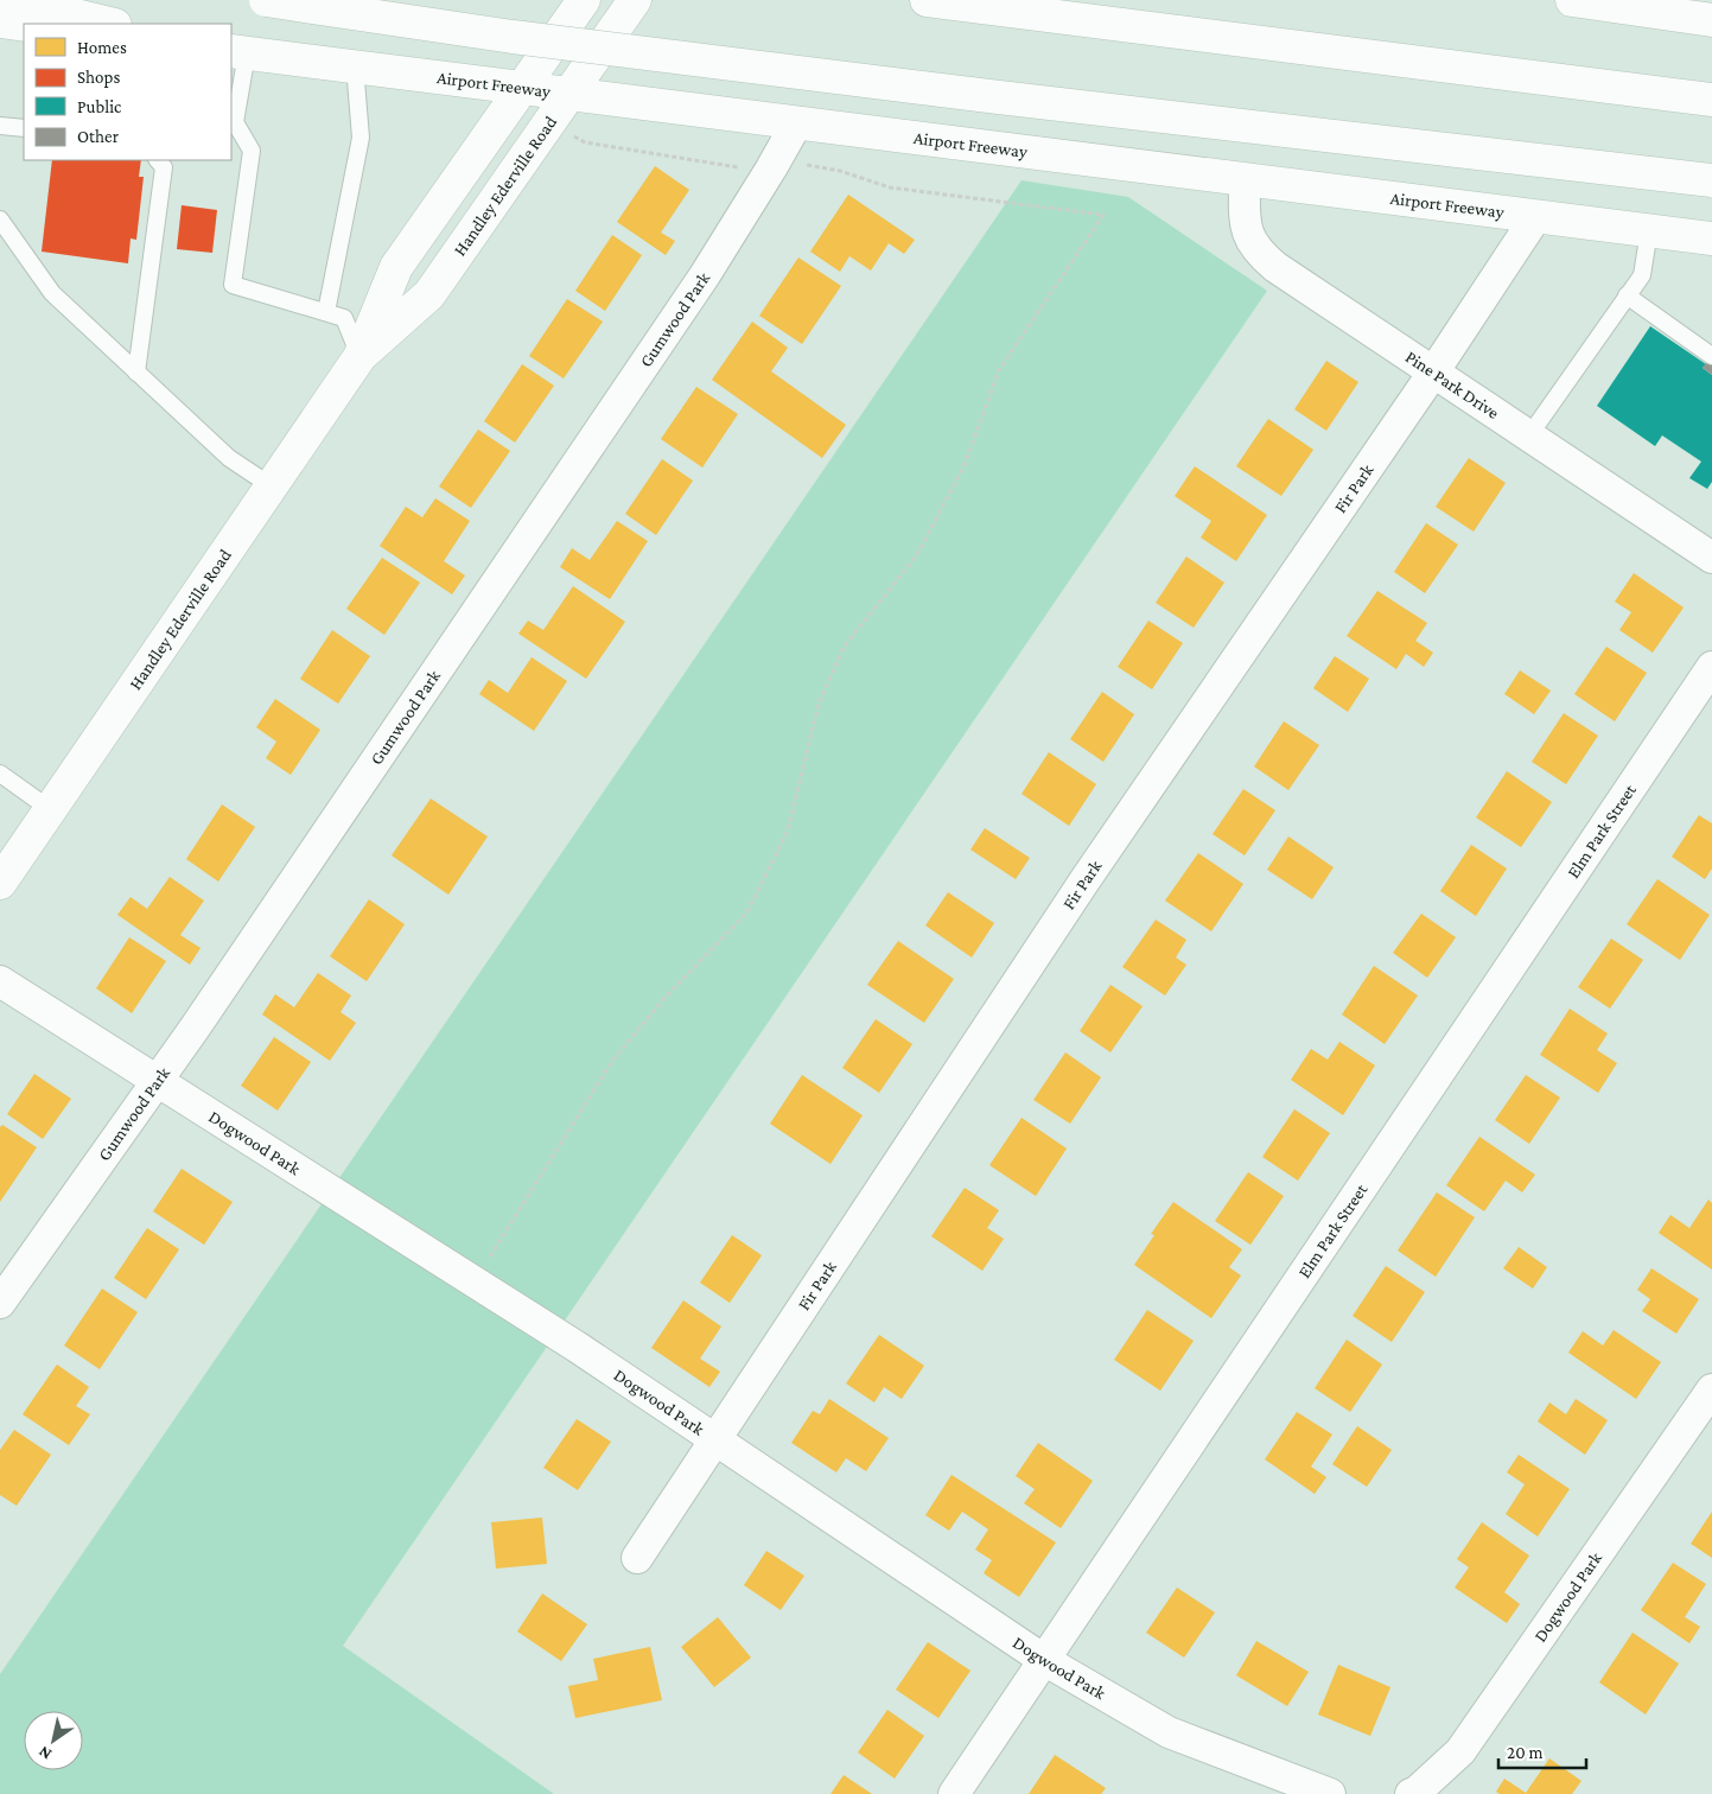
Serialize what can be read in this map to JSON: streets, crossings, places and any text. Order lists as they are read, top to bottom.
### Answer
{
  "streets": {
    "main road": ["Airport Freeway", "Handley Ederville Road"],
    "street": [
      "Gumwood Park",
      "Pine Park Drive",
      "Fir Park",
      "Elm Park Street",
      "Dogwood Park"
    ]
  },
  "crossings": [
    ["Airport Freeway", "Handley Ederville Road"],
    ["Airport Freeway", "Gumwood Park"],
    ["Airport Freeway", "Pine Park Drive"],
    ["Airport Freeway", "Fir Park"],
    ["Gumwood Park", "Dogwood Park"],
    ["Pine Park Drive", "Fir Park"],
    ["Fir Park", "Dogwood Park"],
    ["Elm Park Street", "Dogwood Park"]
  ],
  "legend": [
    "Homes",
    "Shops",
    "Public",
    "Other"
  ],
  "scale_bar": "20 m",
  "north": "bottom left"
}
